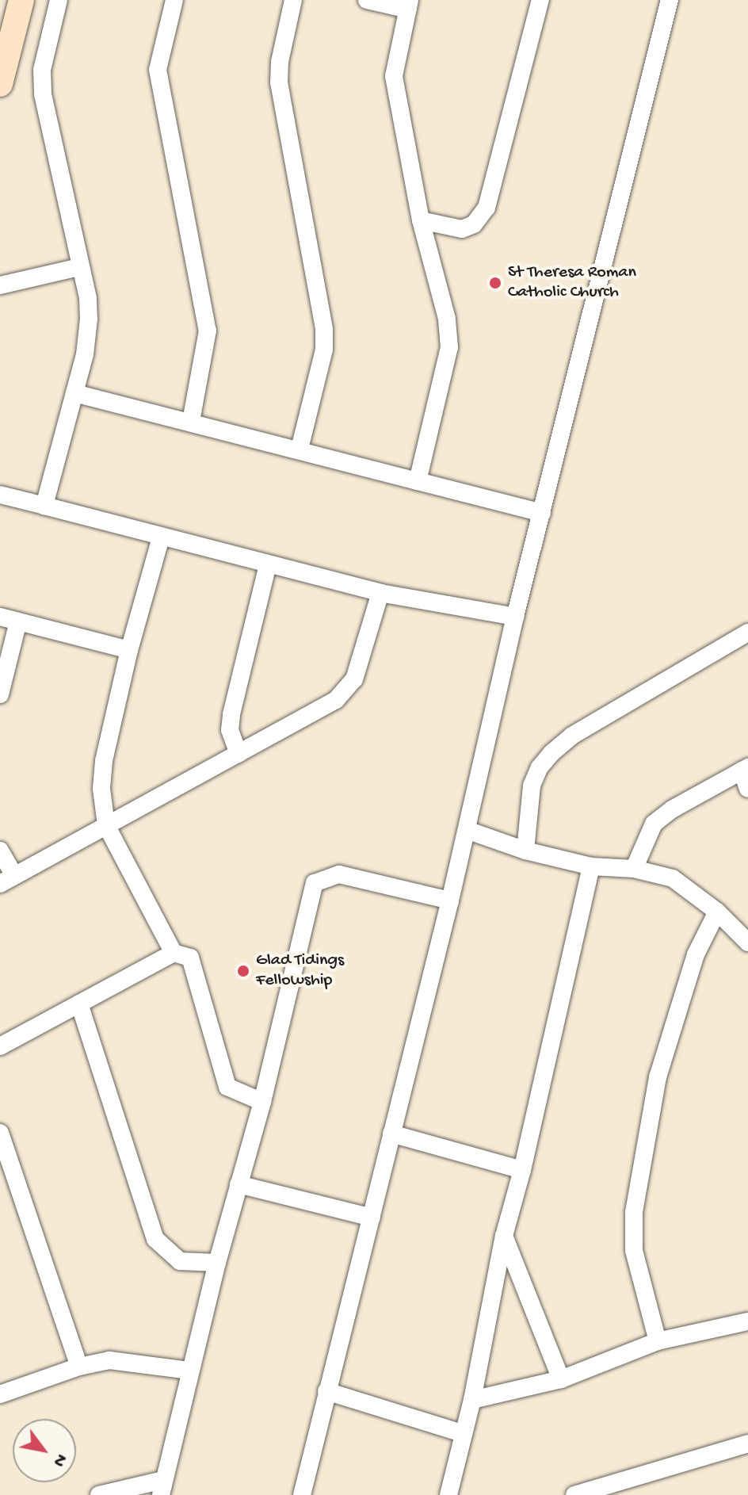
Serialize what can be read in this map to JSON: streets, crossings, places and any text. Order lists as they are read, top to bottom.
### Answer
{
  "places": ["St Theresa Roman Catholic Church", "Glad Tidings Fellowship"],
  "north": "bottom right"
}
